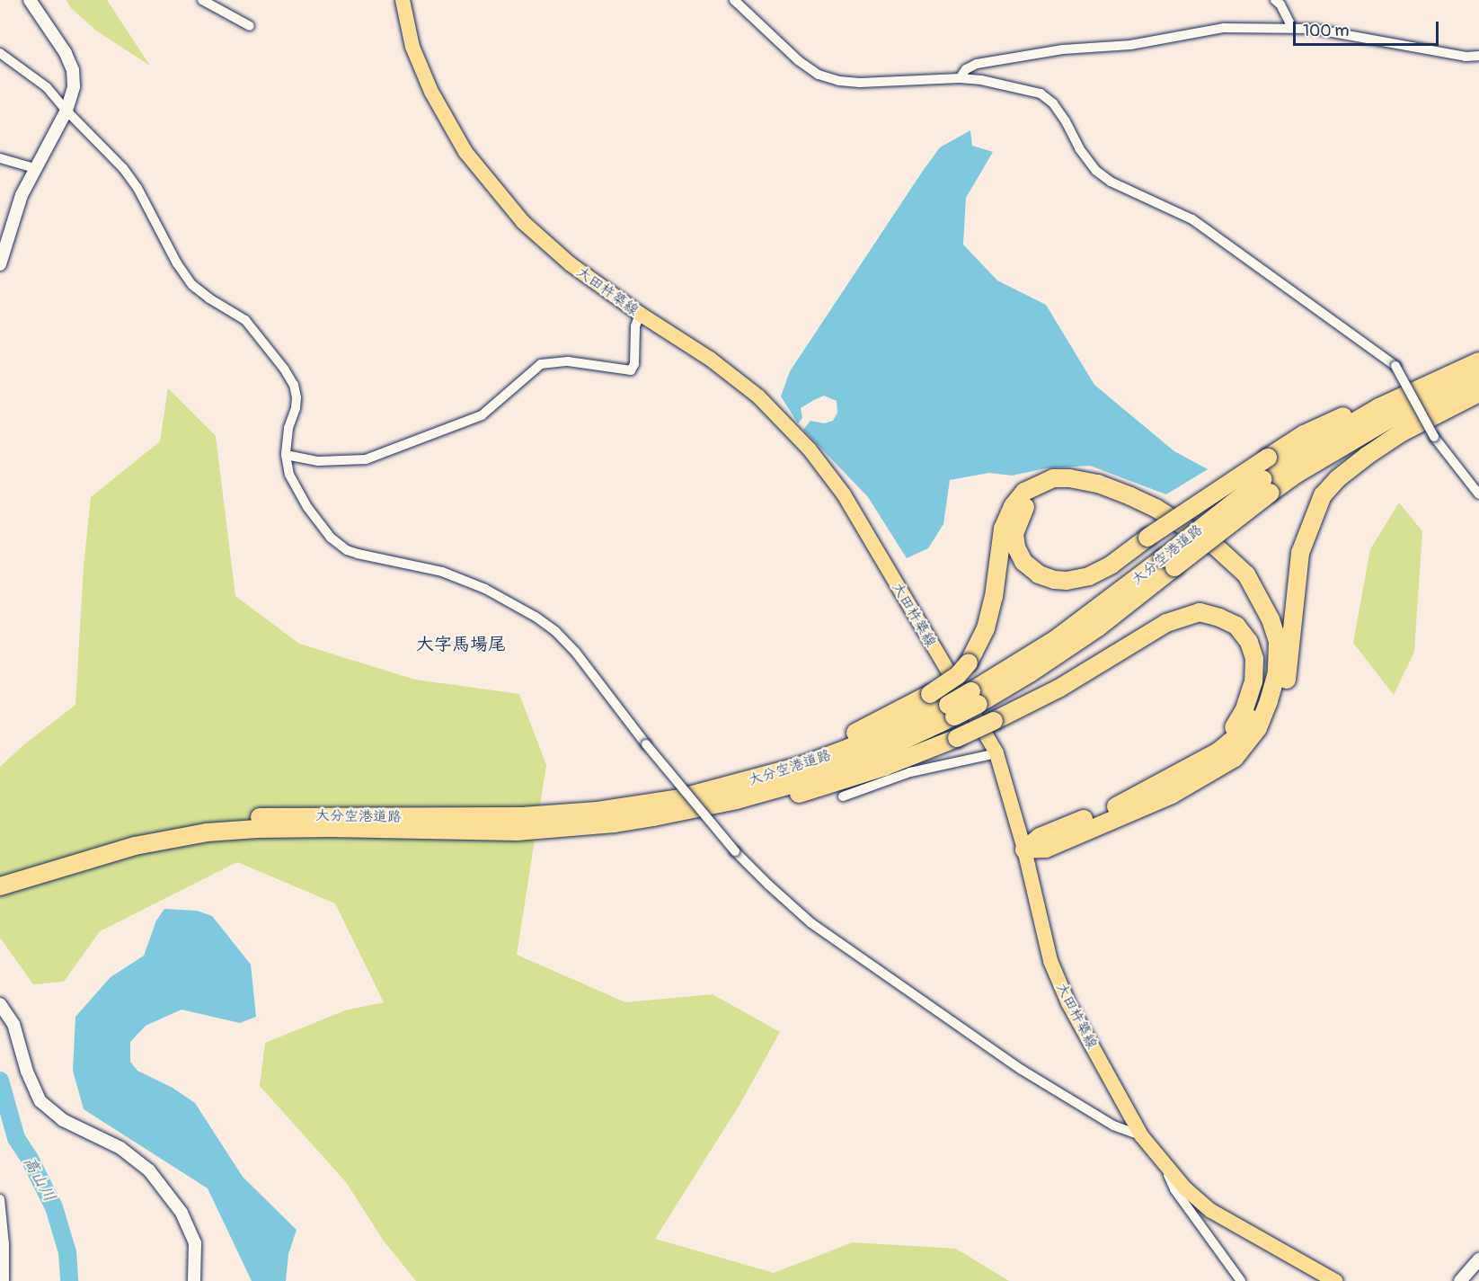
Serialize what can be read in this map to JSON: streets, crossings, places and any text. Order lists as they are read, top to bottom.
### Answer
{
  "streets": {
    "highway": ["大分空港道路"],
    "main road": ["大田杵築線"]
  },
  "districts": ["大字馬場尾"],
  "water": ["高山川"],
  "scale_bar": "100 m"
}
